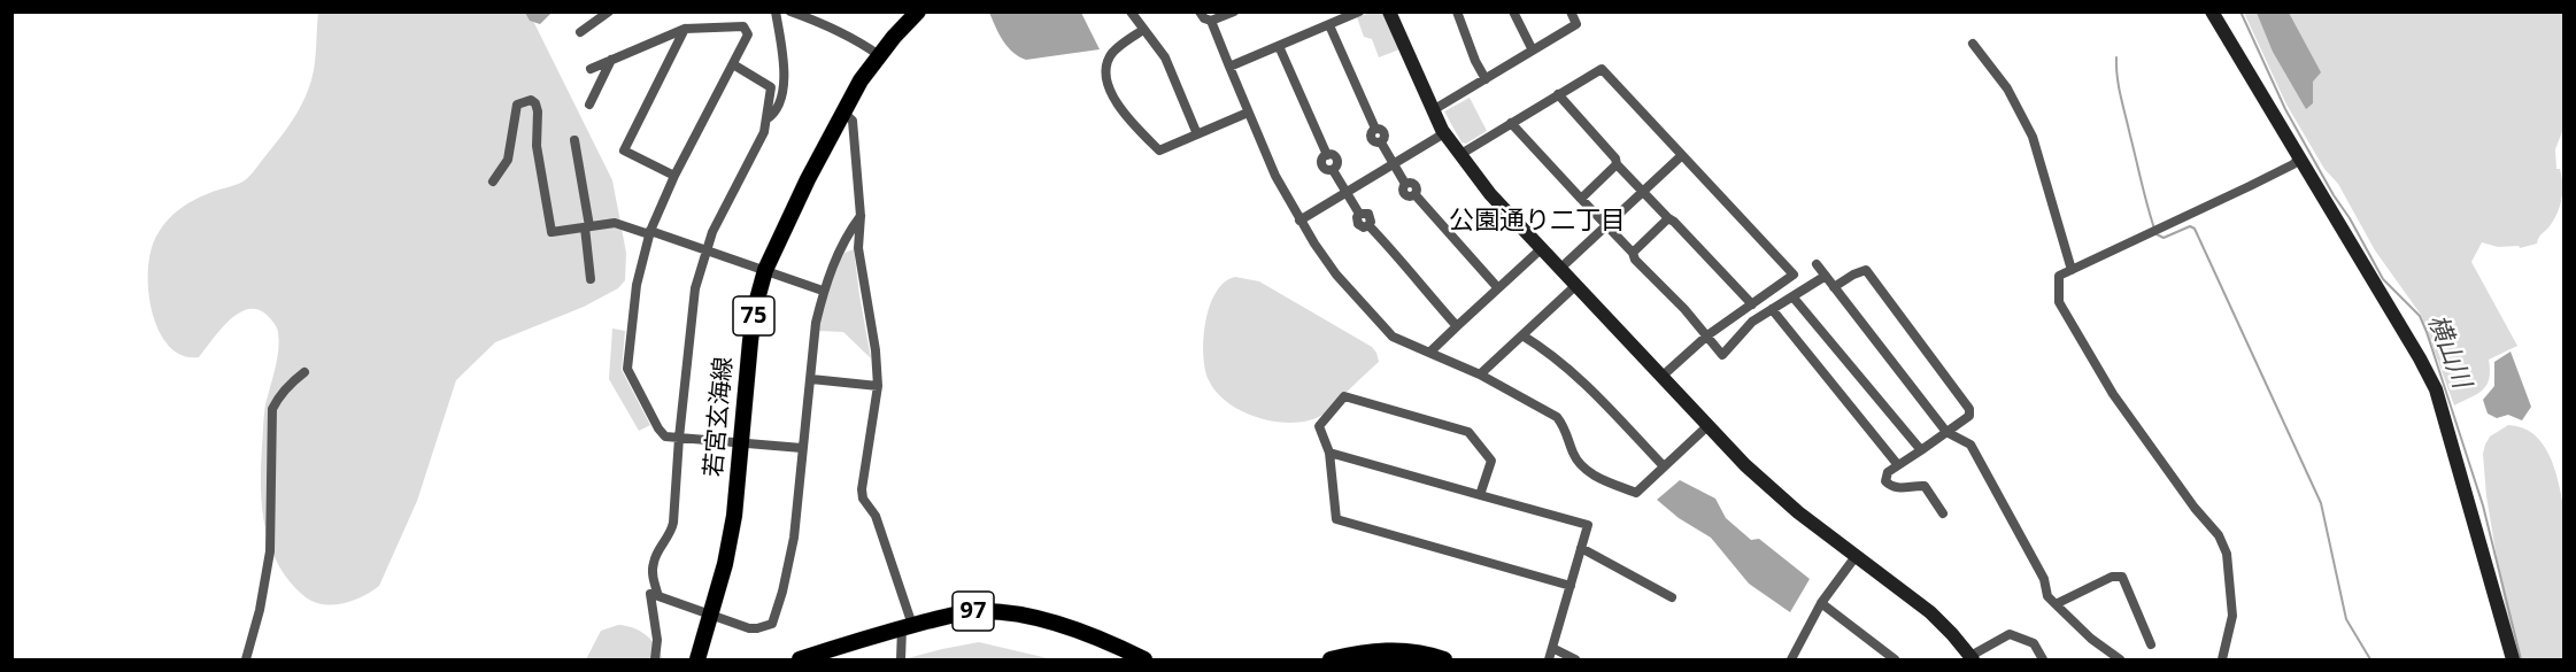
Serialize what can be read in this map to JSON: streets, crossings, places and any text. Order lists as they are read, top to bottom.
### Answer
{
  "streets": {
    "main road": ["75", "若宮玄海線", "97"]
  },
  "districts": ["公園通り二丁目"],
  "water": ["横山川"]
}
